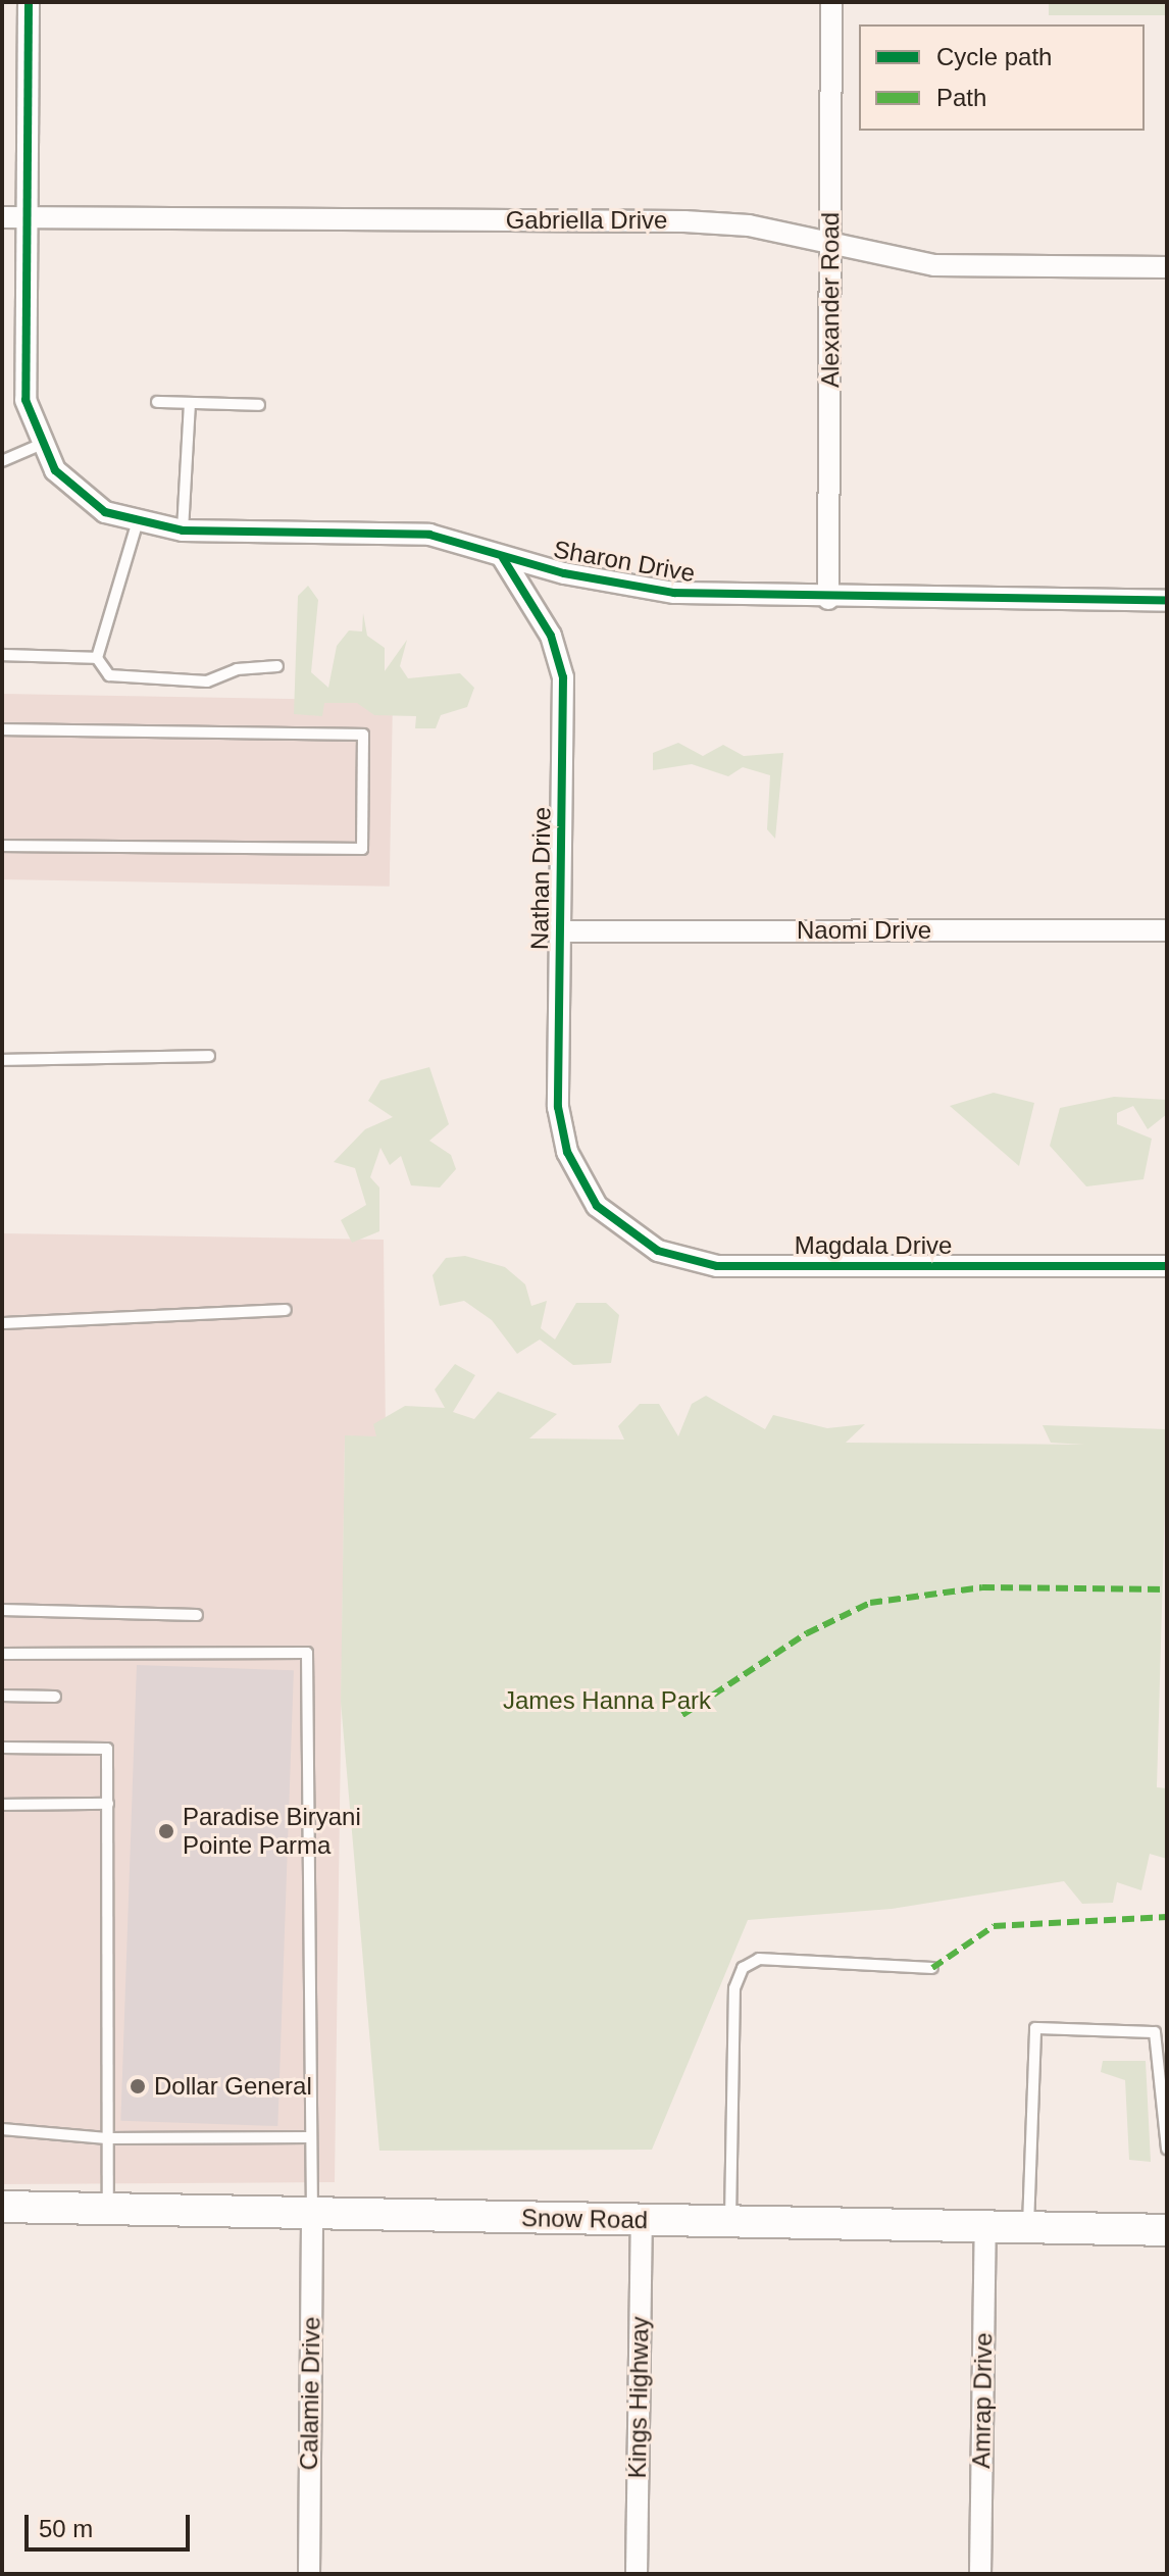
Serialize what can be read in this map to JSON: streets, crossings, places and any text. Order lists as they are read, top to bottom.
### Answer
{
  "streets": {
    "main road": ["Snow Road"],
    "street": [
      "Gabriella Drive",
      "Alexander Road",
      "Sharon Drive",
      "Nathan Drive",
      "Naomi Drive",
      "Magdala Drive",
      "Calamie Drive",
      "Kings Highway",
      "Amrap Drive"
    ]
  },
  "crossings": [
    ["Gabriella Drive", "Alexander Road"],
    ["Alexander Road", "Sharon Drive"],
    ["Sharon Drive", "Nathan Drive"],
    ["Nathan Drive", "Naomi Drive"],
    ["Nathan Drive", "Magdala Drive"],
    ["Snow Road", "Calamie Drive"],
    ["Snow Road", "Kings Highway"],
    ["Snow Road", "Amrap Drive"]
  ],
  "parks": ["James Hanna Park"],
  "places": ["Paradise Biryani Pointe Parma", "Dollar General"],
  "legend": ["Cycle path", "Path"],
  "scale_bar": "50 m"
}
